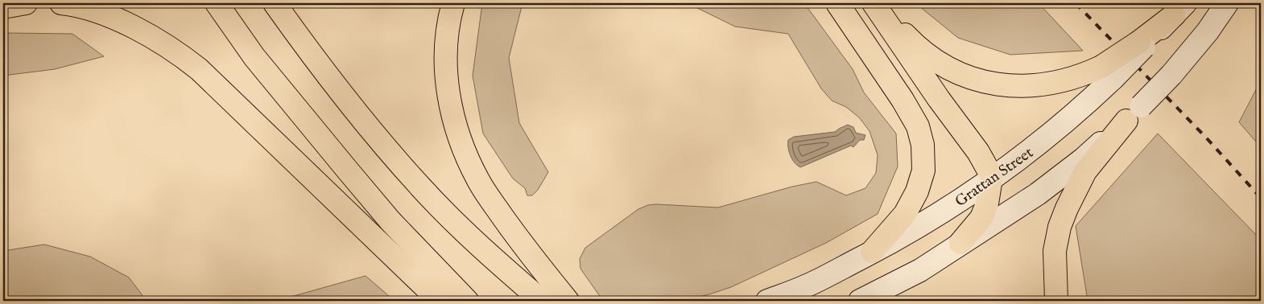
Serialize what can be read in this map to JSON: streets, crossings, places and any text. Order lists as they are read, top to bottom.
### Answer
{
  "streets": {
    "main road": ["Grattan Street"]
  }
}
